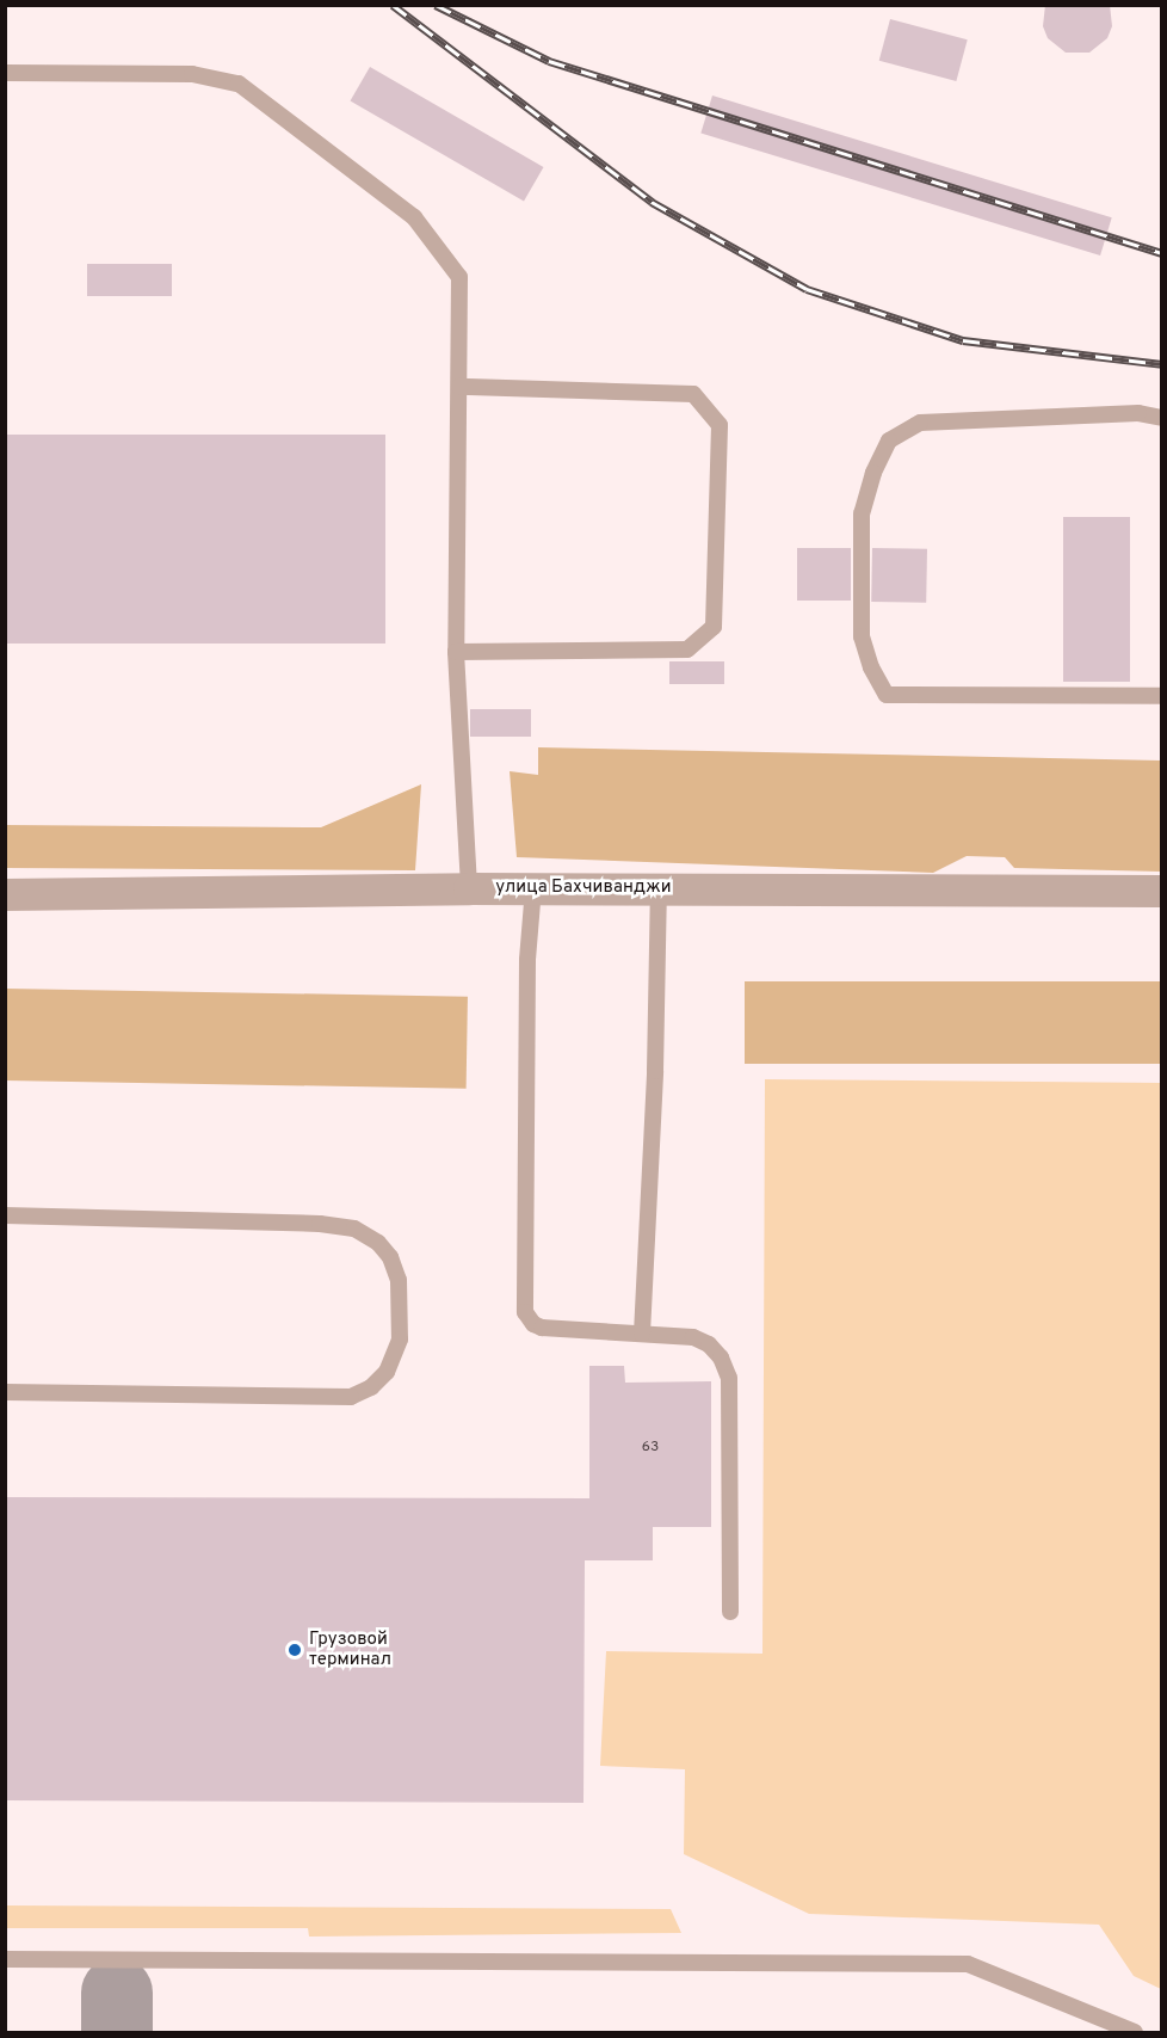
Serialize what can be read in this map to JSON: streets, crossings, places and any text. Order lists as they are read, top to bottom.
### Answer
{
  "streets": {
    "street": ["улица Бахчиванджи"]
  },
  "places": ["Грузовой терминал"],
  "house_numbers": ["63"]
}
